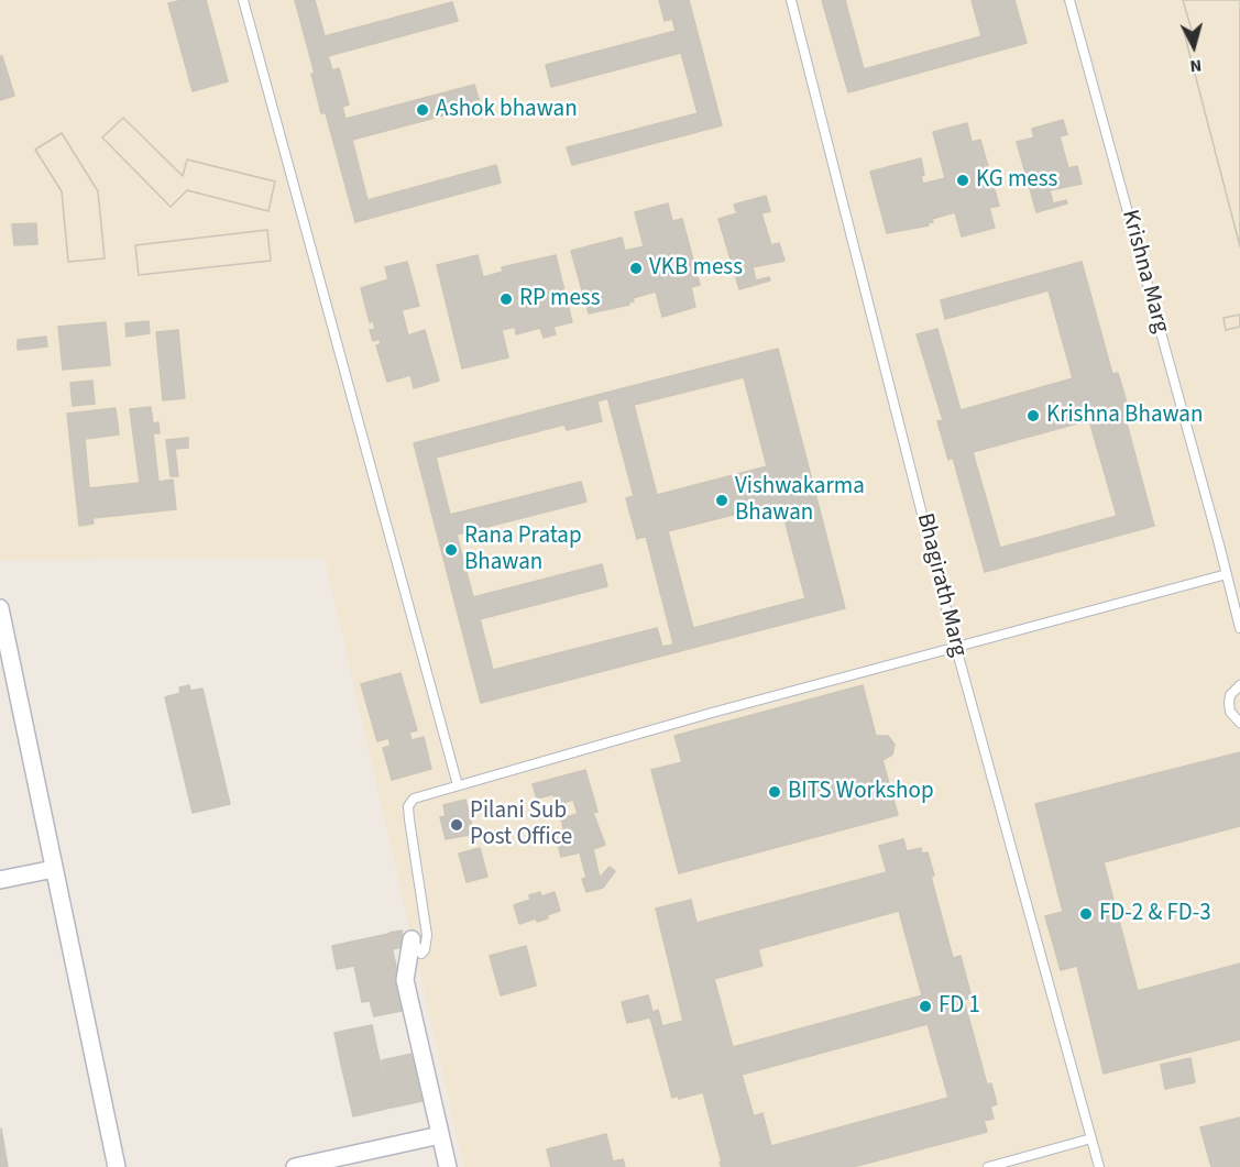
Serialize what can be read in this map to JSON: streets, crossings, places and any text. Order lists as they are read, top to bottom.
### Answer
{
  "streets": {
    "lane": ["Krishna Marg", "Bhagirath Marg"]
  },
  "places": [
    "Ashok bhawan",
    "KG mess",
    "VKB mess",
    "RP mess",
    "Krishna Bhawan",
    "Vishwakarma Bhawan",
    "Rana Pratap Bhawan",
    "BITS Workshop",
    "Pilani Sub Post Office",
    "FD-2 & FD-3",
    "FD 1"
  ],
  "north": "bottom"
}
